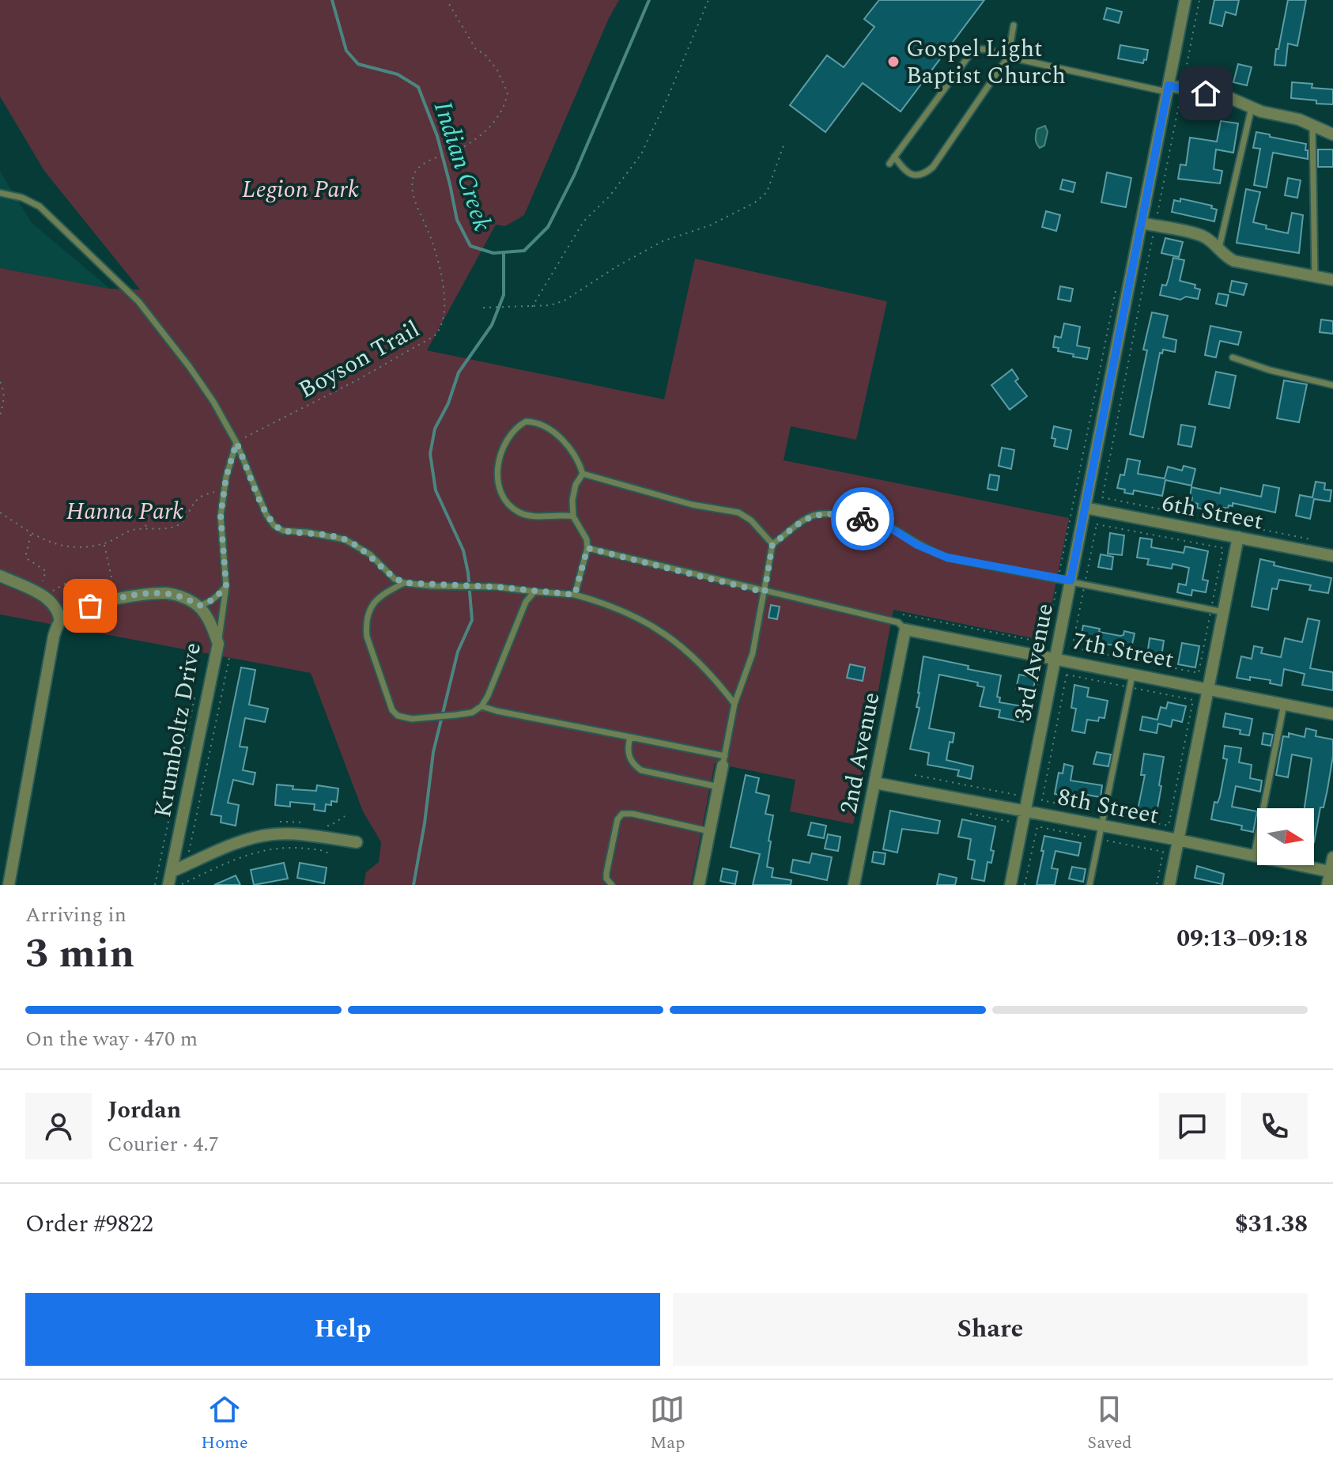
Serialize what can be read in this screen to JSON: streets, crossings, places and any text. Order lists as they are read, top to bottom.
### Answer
{
  "streets": {
    "street": [
      "6th Street",
      "7th Street",
      "3rd Avenue",
      "Krumboltz Drive",
      "2nd Avenue",
      "8th Street"
    ],
    "path": ["Boyson Trail"]
  },
  "crossings": [
    ["6th Street", "3rd Avenue"],
    ["7th Street", "3rd Avenue"],
    ["7th Street", "2nd Avenue"],
    ["3rd Avenue", "8th Street"],
    ["2nd Avenue", "8th Street"]
  ],
  "water": ["Indian Creek"],
  "parks": ["Legion Park", "Hanna Park"],
  "places": ["Gospel Light Baptist Church"],
  "north": "right",
  "page": {
    "heading": ["3 min", "Arriving in", "09:13–09:18"],
    "panel": [
      "Jordan",
      "Courier · 4.7",
      "Order #9822",
      "$31.38"
    ],
    "bar": "On the way · 470 m",
    "buttons": ["Help", "Share"],
    "tabs": ["Home", "Map", "Saved"]
  }
}
